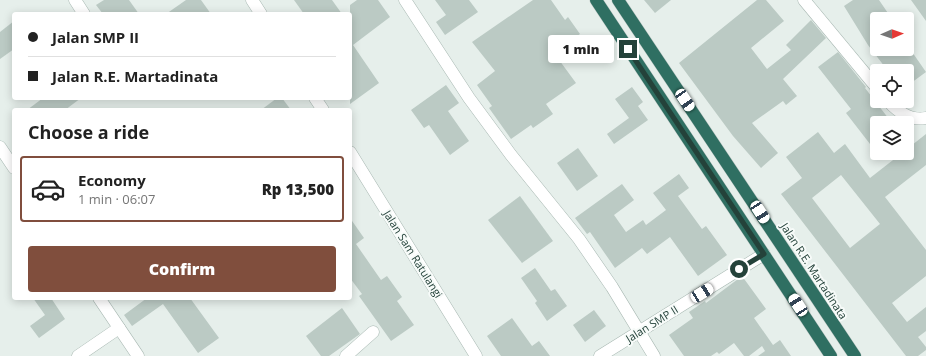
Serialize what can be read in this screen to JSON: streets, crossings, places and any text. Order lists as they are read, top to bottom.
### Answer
{
  "streets": {
    "highway": ["Jalan R.E. Martadinata"],
    "street": ["Jalan Sam Ratulangi", "Jalan SMP II"]
  },
  "north": "right",
  "page": {
    "banner": ["Jalan SMP II", "Jalan R.E. Martadinata"],
    "bubble": "1 min",
    "heading": "Choose a ride",
    "list": [
      {
        "name": "Economy",
        "note": "1 min · 06:07",
        "value": "Rp 13,500"
      }
    ],
    "buttons": "Confirm"
  }
}
